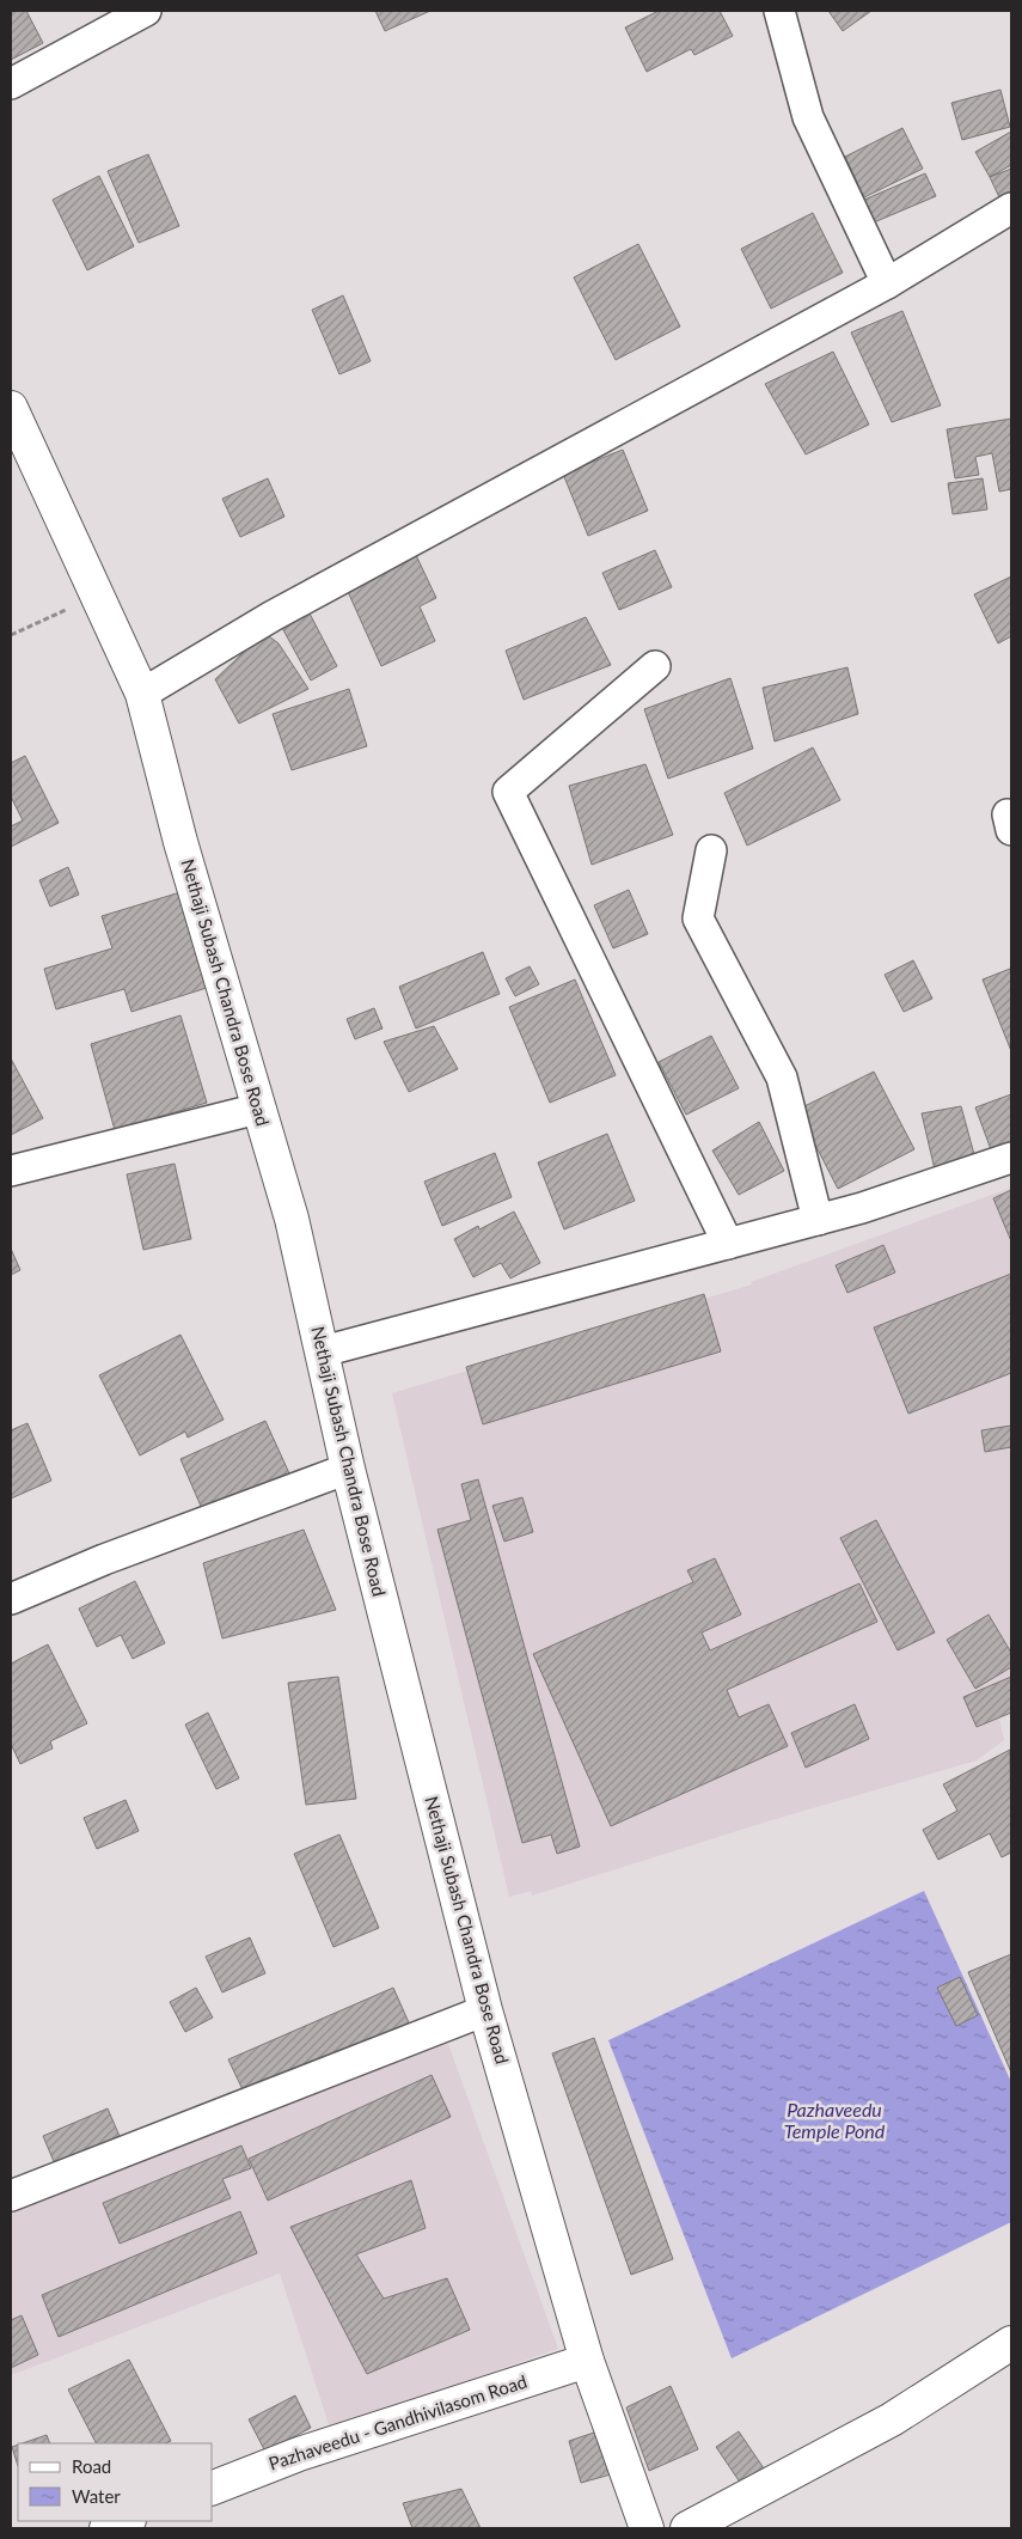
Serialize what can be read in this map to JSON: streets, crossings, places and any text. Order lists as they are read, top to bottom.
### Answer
{
  "streets": {
    "main road": ["Nethaji Subash Chandra Bose Road", "Pazhaveedu - Gandhivilasom Road"]
  },
  "crossings": [
    ["Nethaji Subash Chandra Bose Road", "Pazhaveedu - Gandhivilasom Road"]
  ],
  "water": ["Pazhaveedu Temple Pond"],
  "legend": ["Road", "Water"]
}
